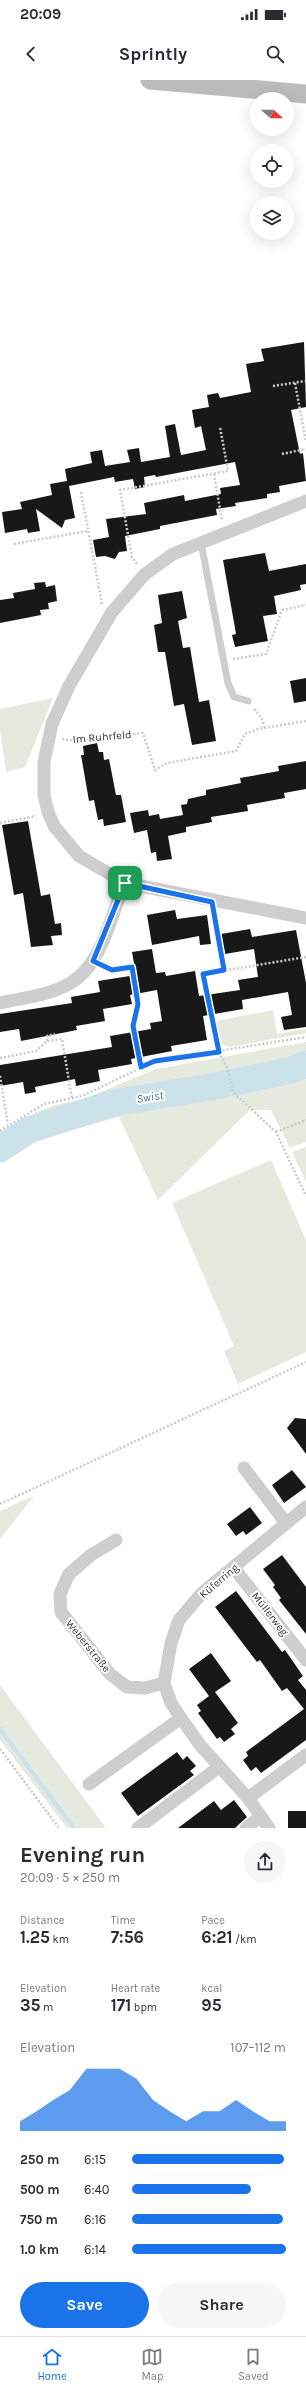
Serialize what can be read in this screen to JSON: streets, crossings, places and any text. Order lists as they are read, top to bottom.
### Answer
{
  "streets": {
    "street": ["Küferring", "Müllerweg", "Weberstraße"],
    "path": ["Im Ruhrfeld"]
  },
  "crossings": [
    ["Küferring", "Müllerweg"],
    ["Küferring", "Weberstraße"]
  ],
  "water": ["Swist"],
  "north": "right",
  "page": {
    "status": "20:09",
    "header": "Sprintly",
    "heading": ["Evening run", "20:09 · 5 × 250 m"],
    "stats": [
      ["Distance", "1.25 km"],
      ["Time", "7:56"],
      ["Pace", "6:21 /km"],
      ["Elevation", "35 m"],
      ["Heart rate", "171 bpm"],
      ["kcal", "95"]
    ],
    "chart": ["Elevation", "107–112 m"],
    "list": [
      {
        "name": "250 m",
        "note": "6:15"
      },
      {
        "name": "500 m",
        "note": "6:40"
      },
      {
        "name": "750 m",
        "note": "6:16"
      },
      {
        "name": "1.0 km",
        "note": "6:14"
      }
    ],
    "buttons": ["Save", "Share"],
    "tabs": ["Home", "Map", "Saved"]
  }
}
